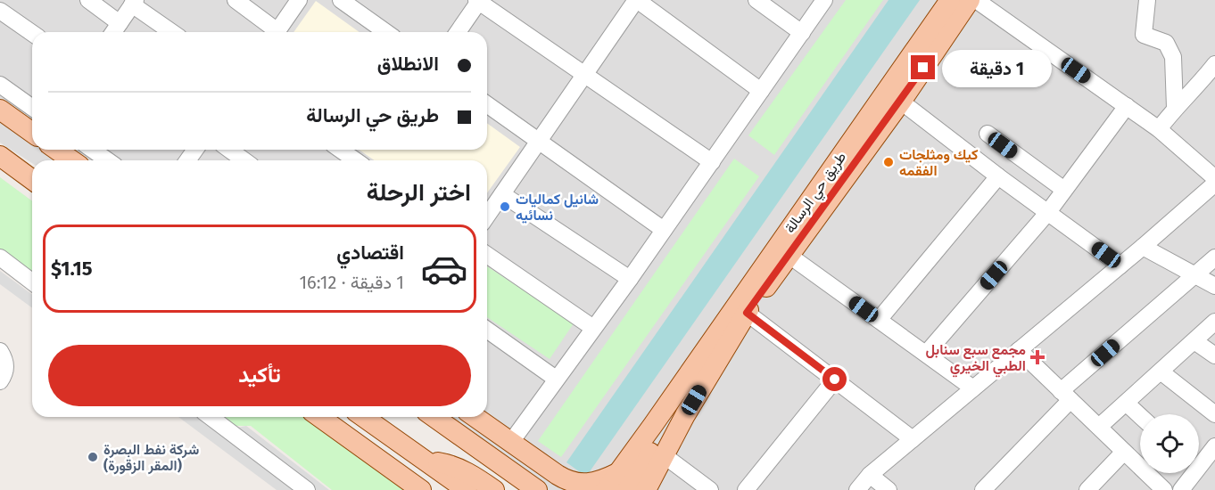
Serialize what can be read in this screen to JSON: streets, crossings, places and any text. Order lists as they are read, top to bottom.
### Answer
{
  "streets": {
    "main road": ["طريق حي الرسالة"]
  },
  "places": {
    "other": ["كيك ومثلجات الفقمه", "شانيل كماليات نسائيه", "شركة نفط البصرة (المقر الزقورة)"],
    "health": ["مجمع سبع سنابل الطبي الخيري"]
  },
  "page": {
    "banner": ["الانطلاق", "طريق حي الرسالة"],
    "bubble": "1 دقيقة",
    "heading": "اختر الرحلة",
    "list": [
      {
        "name": "اقتصادي",
        "note": "1 دقيقة · 16:12",
        "value": "$1.15"
      }
    ],
    "buttons": "تأكيد"
  }
}
